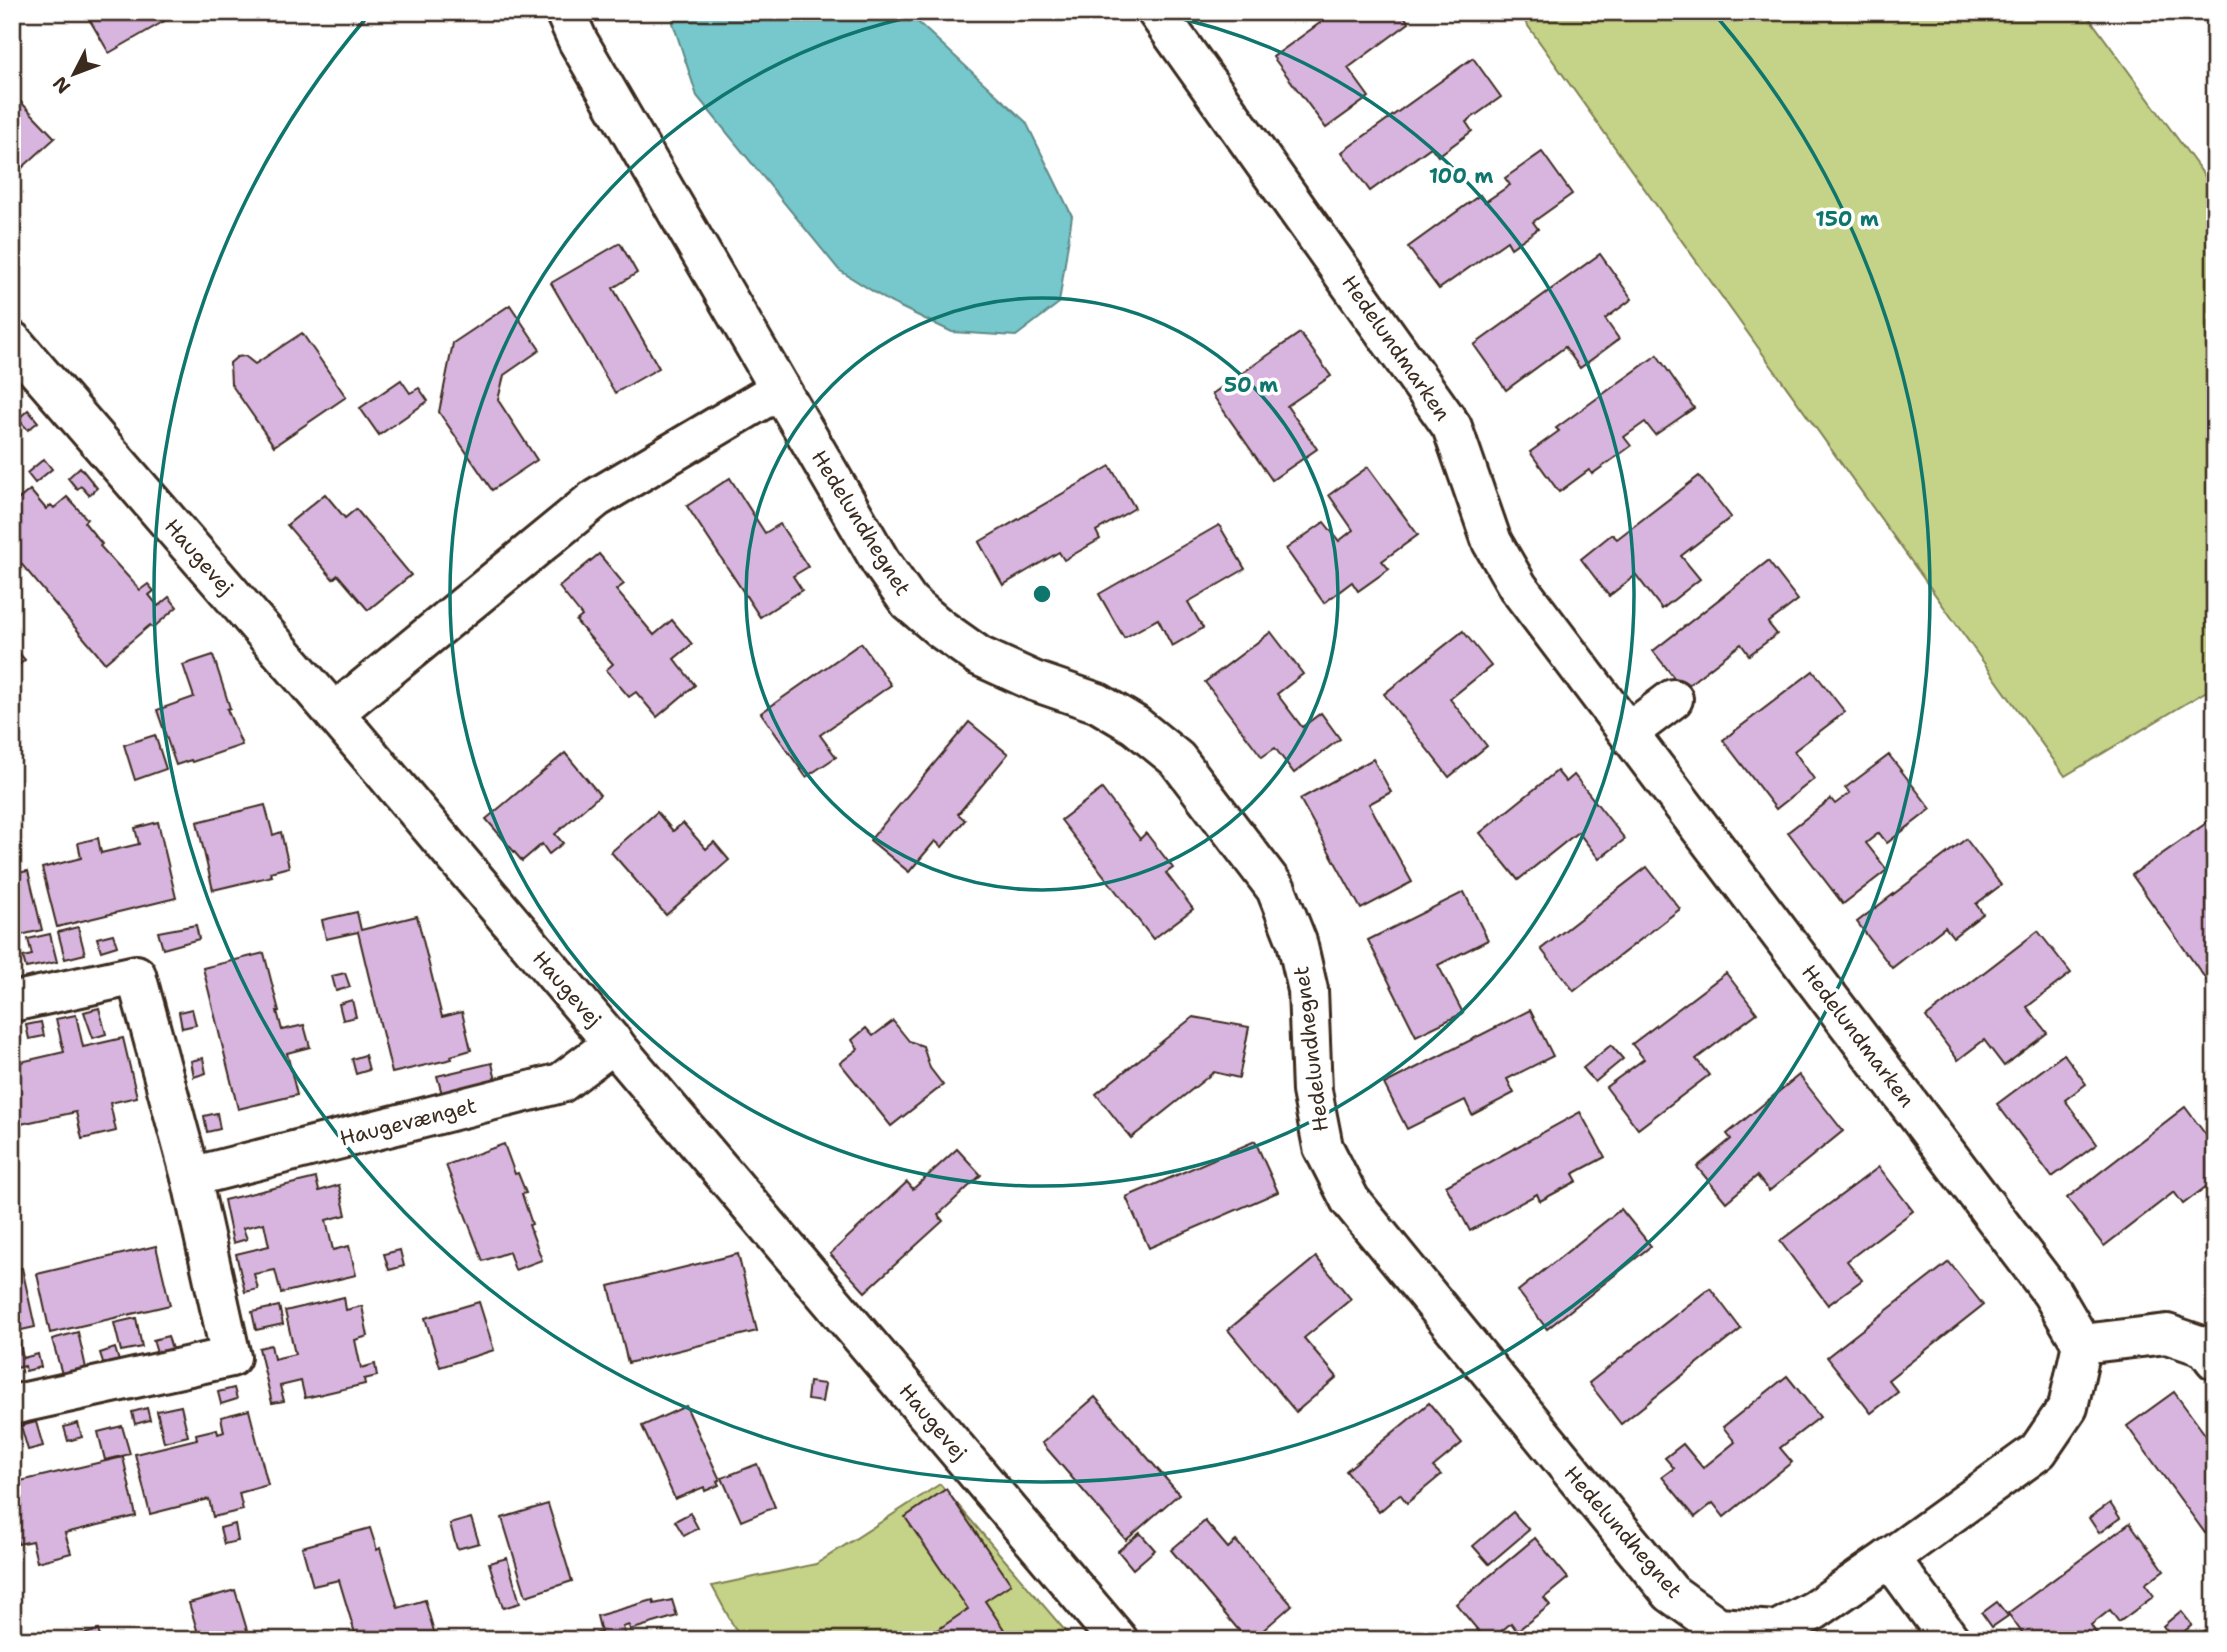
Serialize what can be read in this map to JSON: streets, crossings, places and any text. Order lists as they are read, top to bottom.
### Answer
{
  "streets": {
    "street": [
      "Hedelundmarken",
      "Hedelundhegnet",
      "Haugevej",
      "Haugevænget"
    ]
  },
  "crossings": [
    ["Haugevej", "Haugevænget"]
  ],
  "north": "bottom left",
  "rings": ["100 m", "150 m", "50 m"]
}
